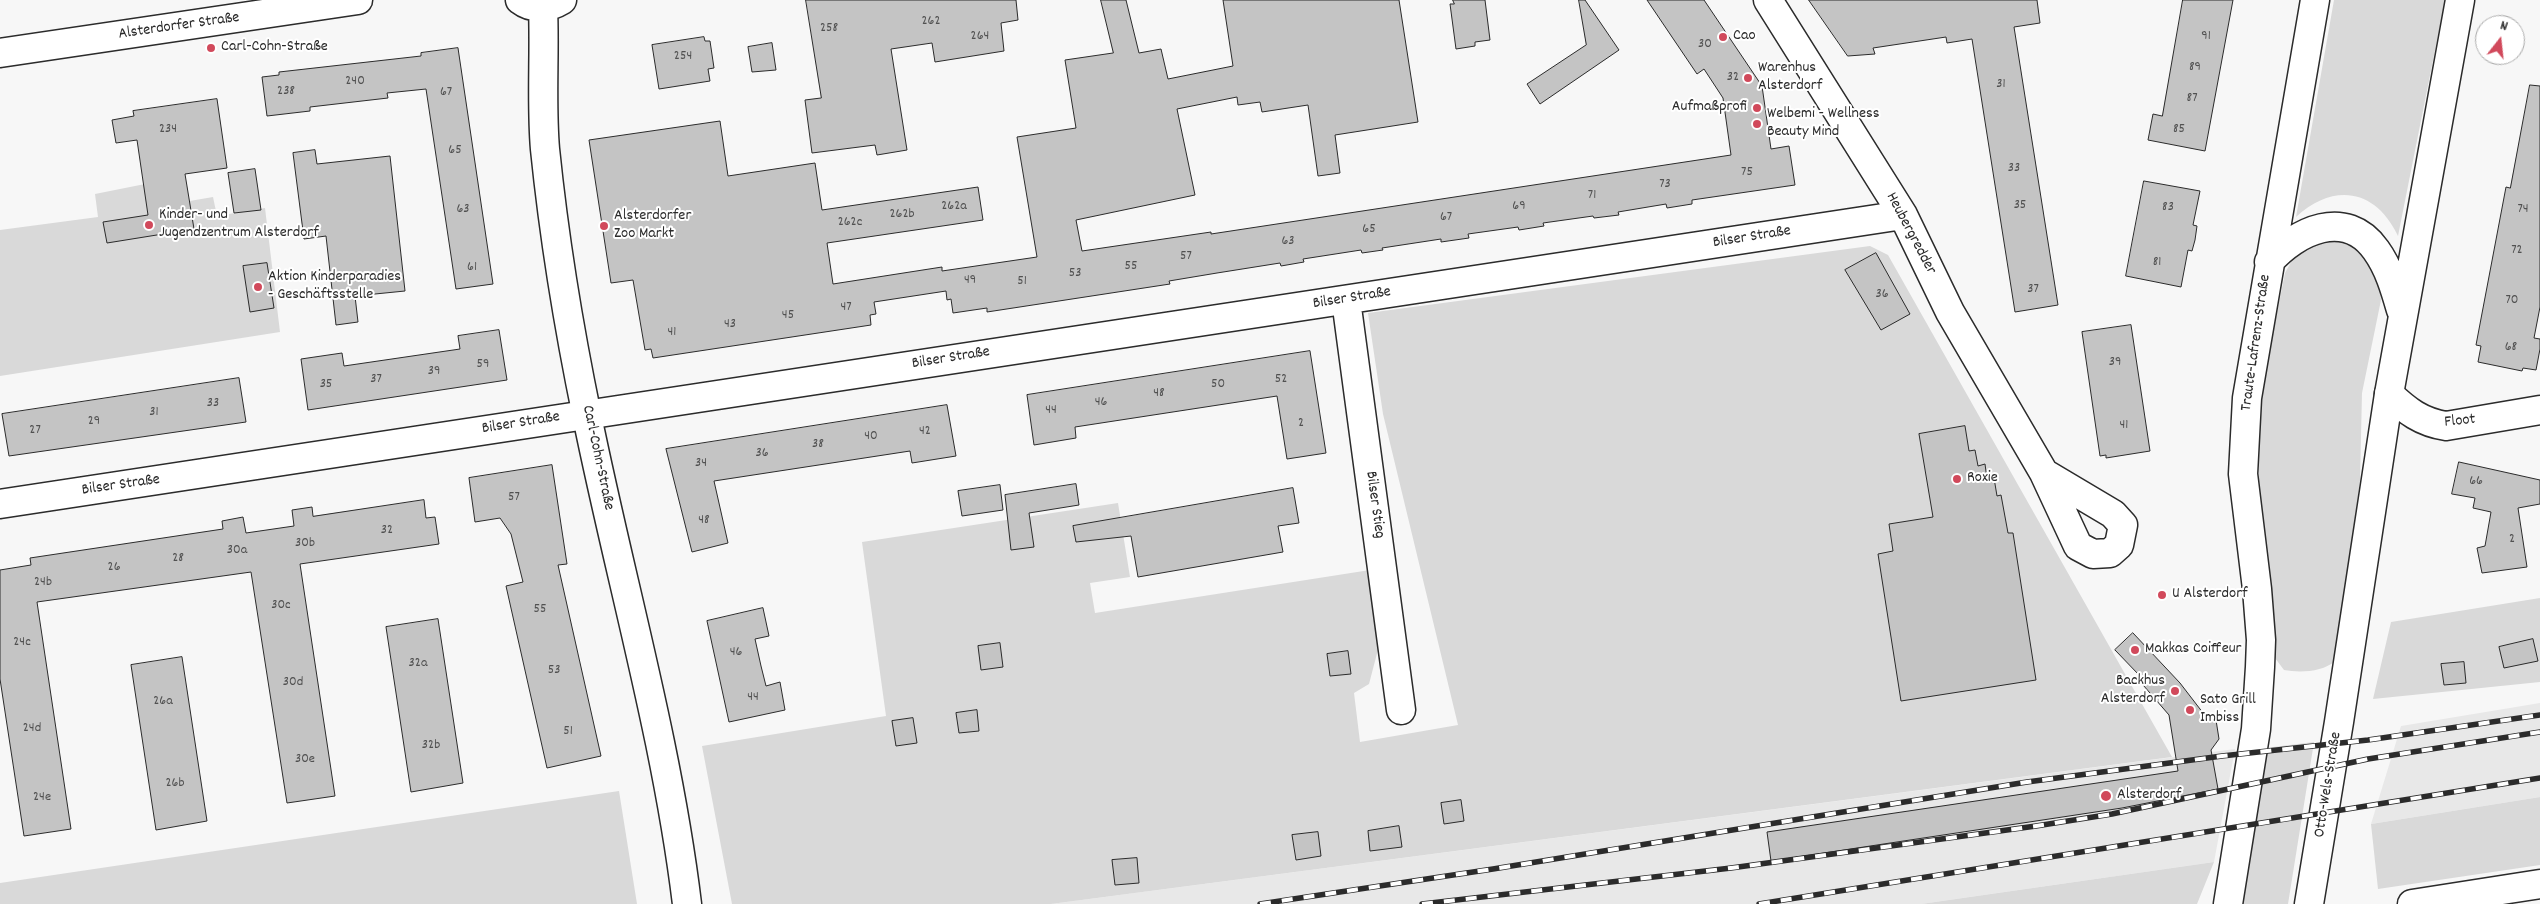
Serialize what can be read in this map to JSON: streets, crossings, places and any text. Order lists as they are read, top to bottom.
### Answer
{
  "streets": {
    "street": [
      "Alsterdorfer Straße",
      "Heubergredder",
      "Bilser Straße",
      "Traute-Lafrenz-Straße",
      "Floot",
      "Carl-Cohn-Straße",
      "Bilser Stieg",
      "Otto-Wels-Straße"
    ]
  },
  "crossings": [
    ["Heubergredder", "Bilser Straße"],
    ["Bilser Straße", "Carl-Cohn-Straße"],
    ["Bilser Straße", "Bilser Stieg"],
    ["Floot", "Otto-Wels-Straße"]
  ],
  "places": [
    "Cao",
    "Carl-Cohn-Straße",
    "Warenhus Alsterdorf",
    "Aufmaßprofi",
    "Welbemi - Wellness Beauty Mind",
    "Kinder- und Jugendzentrum Alsterdorf",
    "Alsterdorfer Zoo Markt",
    "Aktion Kinderparadies - Geschäftsstelle",
    "Roxie",
    "U Alsterdorf",
    "Makkas Coiffeur",
    "Backhus Alsterdorf",
    "Sato Grill Imbiss",
    "Alsterdorf"
  ],
  "house_numbers": [
    "262",
    "258",
    "264",
    "91",
    "30",
    "254",
    "89",
    "32",
    "240",
    "31",
    "238",
    "67",
    "87",
    "234",
    "85",
    "65",
    "33",
    "75",
    "73",
    "71",
    "35",
    "262a",
    "69",
    "83",
    "63",
    "74",
    "262b",
    "67",
    "262c",
    "65",
    "63",
    "72",
    "57",
    "81",
    "55",
    "61",
    "53",
    "49",
    "51",
    "37",
    "36",
    "70",
    "47",
    "45",
    "43",
    "41",
    "68",
    "39",
    "59",
    "39",
    "37",
    "52",
    "35",
    "50",
    "48",
    "46",
    "33",
    "44",
    "31",
    "29",
    "2",
    "41",
    "27",
    "42",
    "40",
    "38",
    "36",
    "34",
    "66",
    "57",
    "48",
    "32",
    "2",
    "30b",
    "30a",
    "28",
    "26",
    "24b",
    "30c",
    "55",
    "24c",
    "46",
    "32a",
    "53",
    "30d",
    "44",
    "26a",
    "24d",
    "51",
    "32b",
    "30e",
    "26b",
    "24e"
  ],
  "north": "top"
}
